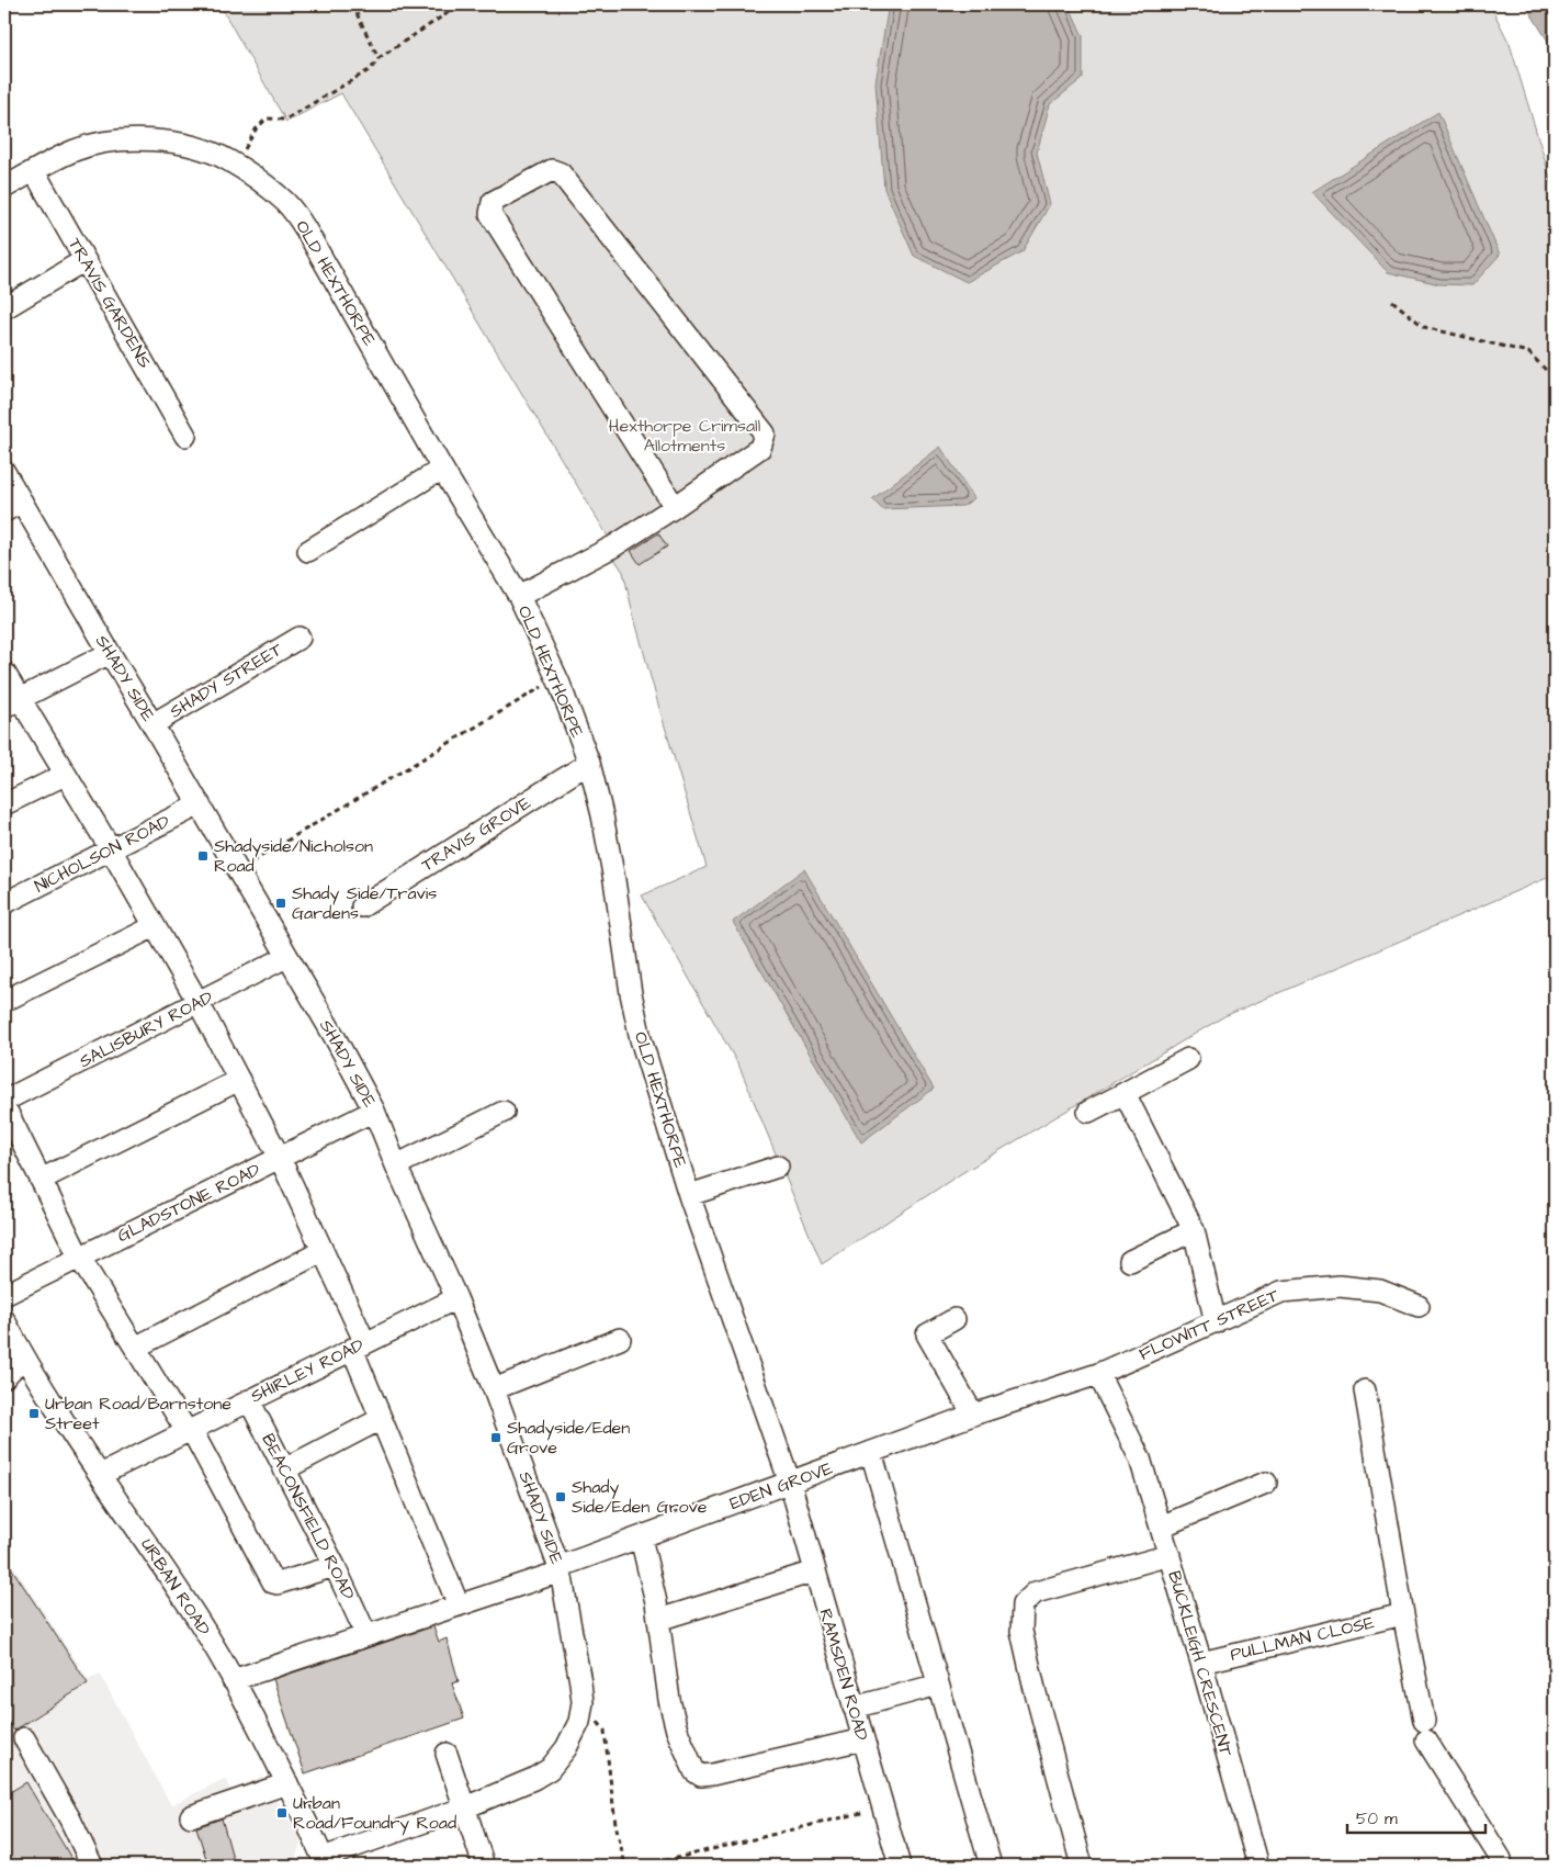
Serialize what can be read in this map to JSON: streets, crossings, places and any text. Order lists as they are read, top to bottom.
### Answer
{
  "streets": {
    "street": [
      "OLD HEXTHORPE",
      "TRAVIS GARDENS",
      "SHADY SIDE",
      "SHADY STREET",
      "TRAVIS GROVE",
      "NICHOLSON ROAD",
      "SALISBURY ROAD",
      "GLADSTONE ROAD",
      "FLOWITT STREET",
      "SHIRLEY ROAD",
      "EDEN GROVE",
      "BEACONSFIELD ROAD",
      "URBAN ROAD",
      "PULLMAN CLOSE",
      "BUCKLEIGH CRESCENT",
      "RAMSDEN ROAD"
    ]
  },
  "crossings": [
    ["OLD HEXTHORPE", "TRAVIS GARDENS"],
    ["OLD HEXTHORPE", "TRAVIS GROVE"],
    ["OLD HEXTHORPE", "EDEN GROVE"],
    ["OLD HEXTHORPE", "RAMSDEN ROAD"],
    ["SHADY SIDE", "SHADY STREET"],
    ["SHADY SIDE", "NICHOLSON ROAD"],
    ["SHADY SIDE", "SALISBURY ROAD"],
    ["SHADY SIDE", "GLADSTONE ROAD"],
    ["SHADY SIDE", "SHIRLEY ROAD"],
    ["SHADY SIDE", "EDEN GROVE"],
    ["SHADY SIDE", "URBAN ROAD"],
    ["FLOWITT STREET", "EDEN GROVE"],
    ["SHIRLEY ROAD", "BEACONSFIELD ROAD"],
    ["SHIRLEY ROAD", "URBAN ROAD"],
    ["EDEN GROVE", "BEACONSFIELD ROAD"],
    ["EDEN GROVE", "URBAN ROAD"],
    ["EDEN GROVE", "RAMSDEN ROAD"],
    ["PULLMAN CLOSE", "BUCKLEIGH CRESCENT"]
  ],
  "parks": ["Hexthorpe Crimsall Allotments"],
  "places": {
    "transit": [
      "Shadyside/Nicholson Road",
      "Shady Side/Travis Gardens",
      "Urban Road/Barnstone Street",
      "Shadyside/Eden Grove",
      "Shady Side/Eden Grove",
      "Urban Road/Foundry Road"
    ]
  },
  "scale_bar": "50 m"
}
